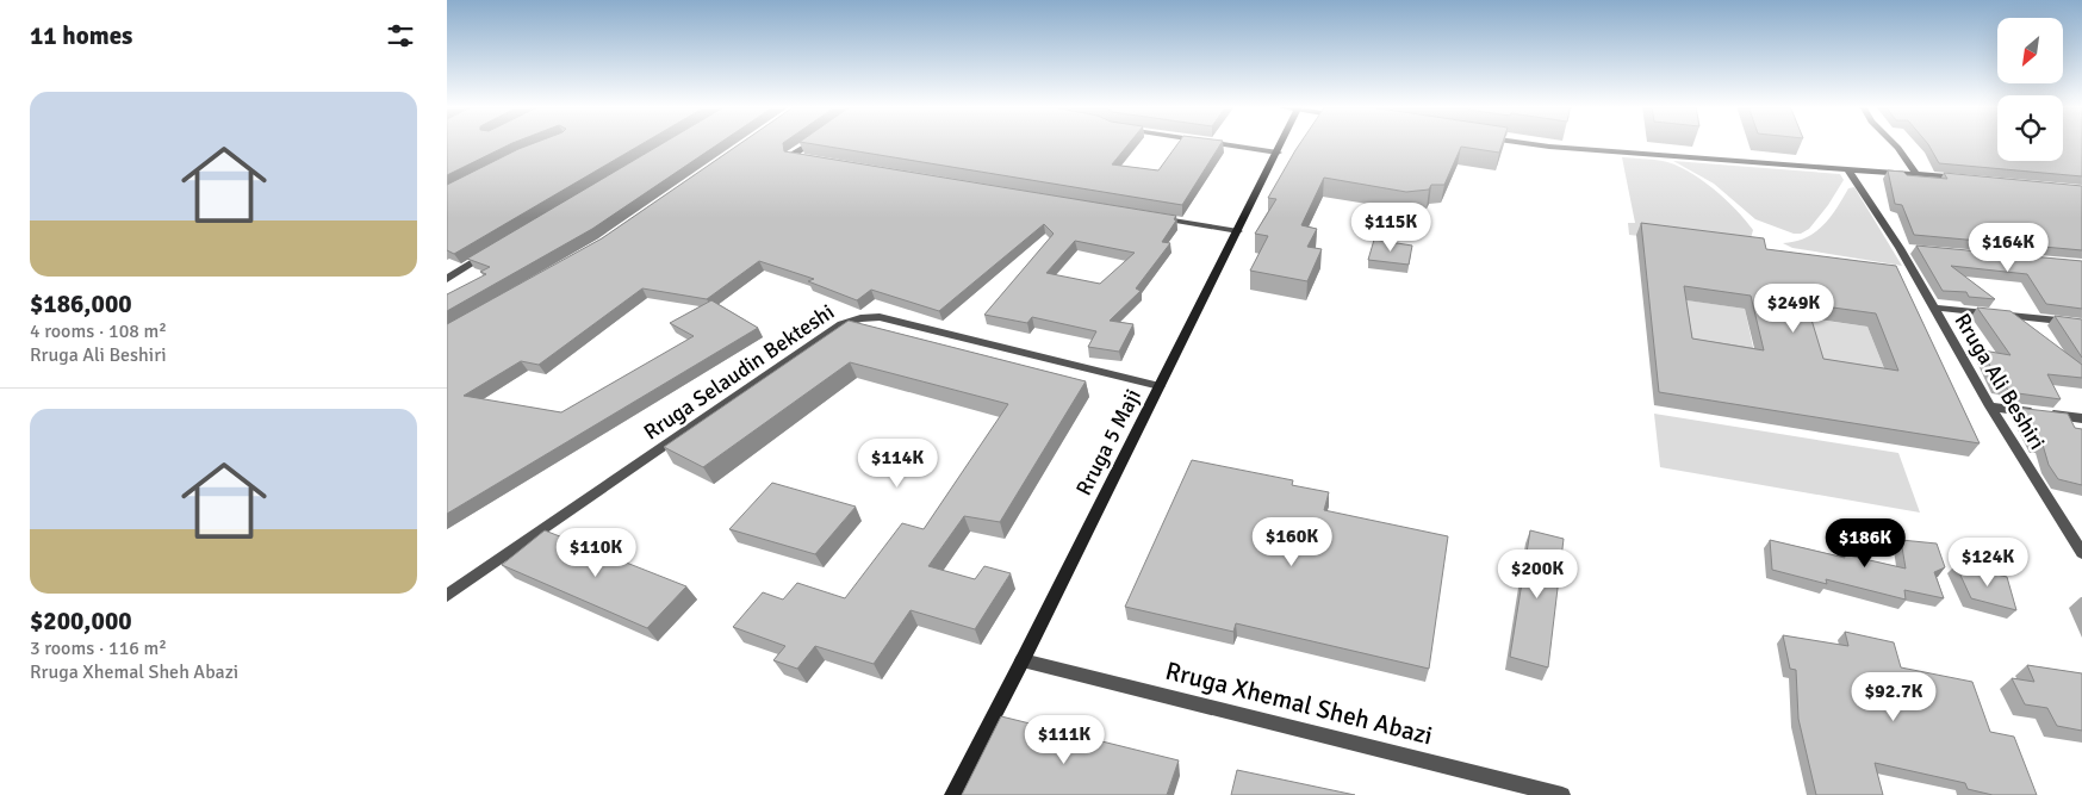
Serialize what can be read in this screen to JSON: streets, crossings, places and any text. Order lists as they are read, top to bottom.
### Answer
{
  "streets": {
    "main road": ["Rruga 5 Maji"],
    "street": ["Rruga Selaudin Bekteshi", "Rruga Ali Beshiri", "Rruga Xhemal Sheh Abazi"]
  },
  "crossings": [
    ["Rruga Selaudin Bekteshi", "Rruga 5 Maji"],
    ["Rruga 5 Maji", "Rruga Xhemal Sheh Abazi"]
  ],
  "north": "bottom left",
  "page": {
    "heading": "11 homes",
    "list": [
      {
        "name": "$186,000",
        "note": "4 rooms · 108 m² · Rruga Ali Beshiri"
      },
      {
        "name": "$200,000",
        "note": "3 rooms · 116 m² · Rruga Xhemal Sheh Abazi"
      }
    ],
    "price": [
      "$115K",
      "$164K",
      "$249K",
      "$114K",
      "$160K",
      "$186K",
      "$110K",
      "$124K",
      "$200K",
      "$92.7K",
      "$111K"
    ]
  }
}
